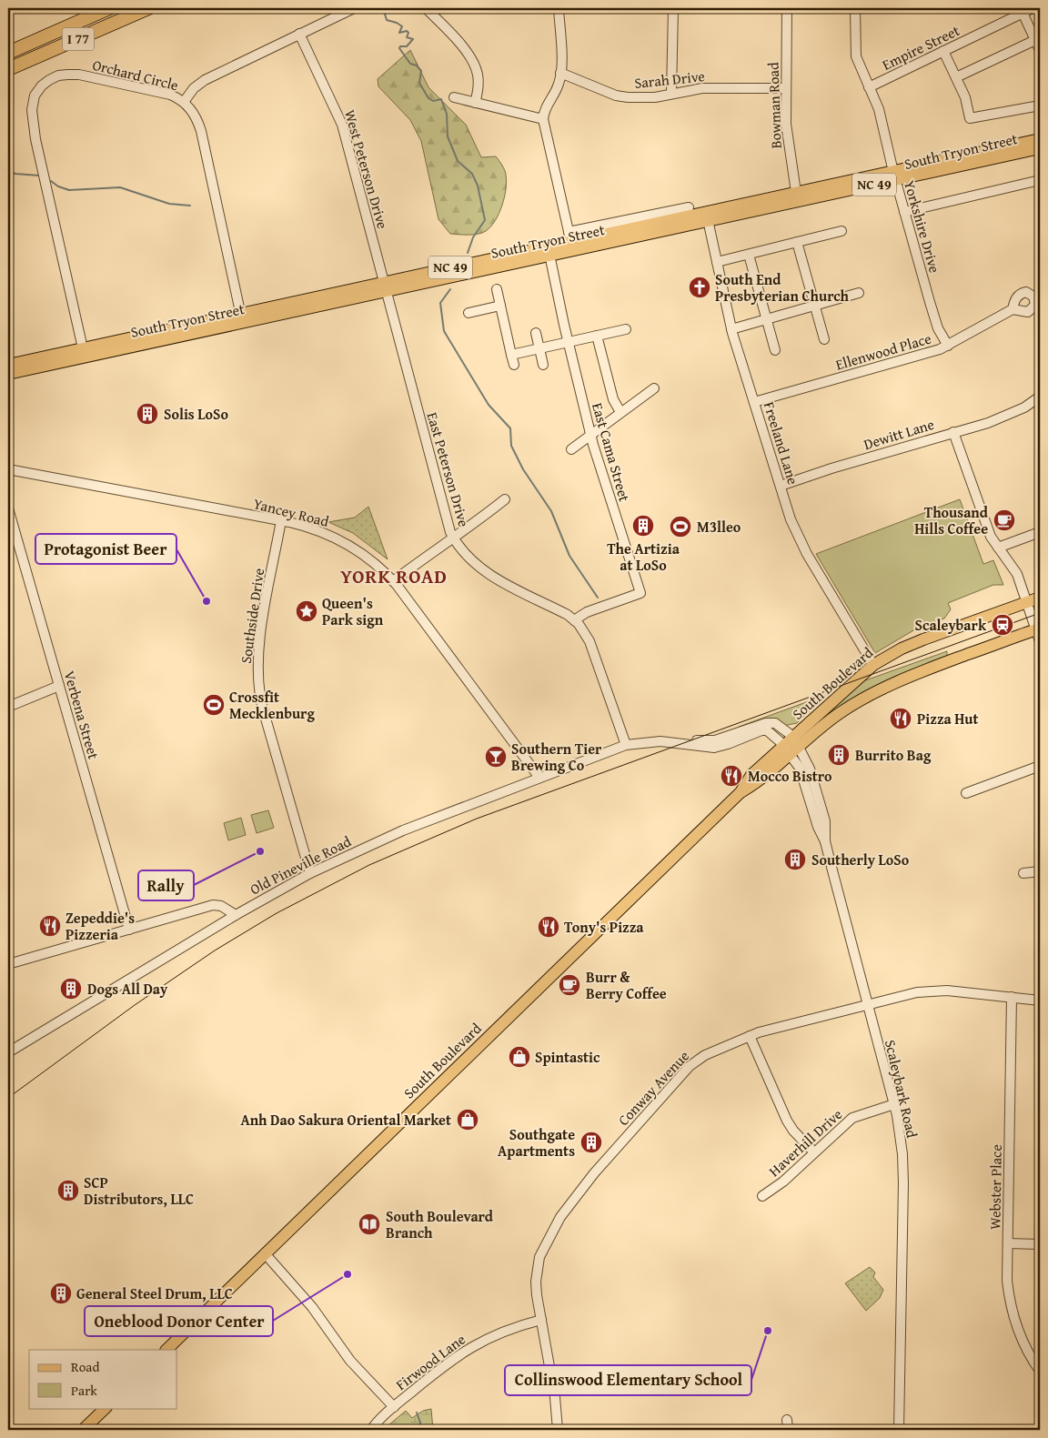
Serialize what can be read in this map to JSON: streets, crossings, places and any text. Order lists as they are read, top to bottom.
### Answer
{
  "streets": {
    "highway": ["I 77"],
    "main road": ["South Tryon Street", "NC 49", "South Boulevard"],
    "street": [
      "Empire Street",
      "Orchard Circle",
      "Sarah Drive",
      "Bowman Road",
      "West Peterson Drive",
      "Yorkshire Drive",
      "Ellenwood Place",
      "Dewitt Lane",
      "Freeland Lane",
      "East Cama Street",
      "East Peterson Drive",
      "Yancey Road",
      "Southside Drive",
      "Verbena Street",
      "Old Pineville Road",
      "Conway Avenue",
      "Scaleybark Road",
      "Haverhill Drive",
      "Webster Place",
      "Firwood Lane"
    ]
  },
  "crossings": [
    ["Empire Street", "Yorkshire Drive"],
    ["Orchard Circle", "South Tryon Street"],
    ["Sarah Drive", "Bowman Road"],
    ["Bowman Road", "South Tryon Street"],
    ["South Tryon Street", "West Peterson Drive"],
    ["South Tryon Street", "Yorkshire Drive"],
    ["South Tryon Street", "Freeland Lane"],
    ["South Tryon Street", "East Cama Street"],
    ["South Tryon Street", "East Peterson Drive"],
    ["West Peterson Drive", "East Peterson Drive"],
    ["Yorkshire Drive", "Ellenwood Place"],
    ["Ellenwood Place", "Freeland Lane"],
    ["Dewitt Lane", "Freeland Lane"],
    ["Freeland Lane", "South Boulevard"],
    ["East Cama Street", "East Peterson Drive"],
    ["East Peterson Drive", "Old Pineville Road"],
    ["Yancey Road", "Southside Drive"],
    ["Yancey Road", "Old Pineville Road"],
    ["Southside Drive", "Old Pineville Road"],
    ["South Boulevard", "Old Pineville Road"],
    ["South Boulevard", "Scaleybark Road"],
    ["Old Pineville Road", "Scaleybark Road"],
    ["Conway Avenue", "Scaleybark Road"],
    ["Conway Avenue", "Webster Place"],
    ["Conway Avenue", "Firwood Lane"],
    ["Scaleybark Road", "Haverhill Drive"]
  ],
  "districts": ["YORK ROAD"],
  "places": {
    "church": ["South End Presbyterian Church"],
    "building": [
      "Solis LoSo",
      "The Artizia at LoSo",
      "Burrito Bag",
      "Southerly LoSo",
      "Dogs All Day",
      "Southgate Apartments",
      "SCP Distributors, LLC",
      "General Steel Drum, LLC"
    ],
    "cafe": ["Thousand Hills Coffee", "Burr & Berry Coffee"],
    "sports": ["M3lleo", "Crossfit Mecklenburg"],
    "other": [
      "Protagonist Beer",
      "Rally",
      "Oneblood Donor Center",
      "Collinswood Elementary School"
    ],
    "place": ["Queen's Park sign"],
    "station": ["Scaleybark"],
    "restaurant": [
      "Pizza Hut",
      "Mocco Bistro",
      "Zepeddie's Pizzeria",
      "Tony's Pizza"
    ],
    "bar": ["Southern Tier Brewing Co"],
    "shop": ["Spintastic", "Anh Dao Sakura Oriental Market"],
    "library": ["South Boulevard Branch"]
  },
  "legend": ["Road", "Park"]
}
